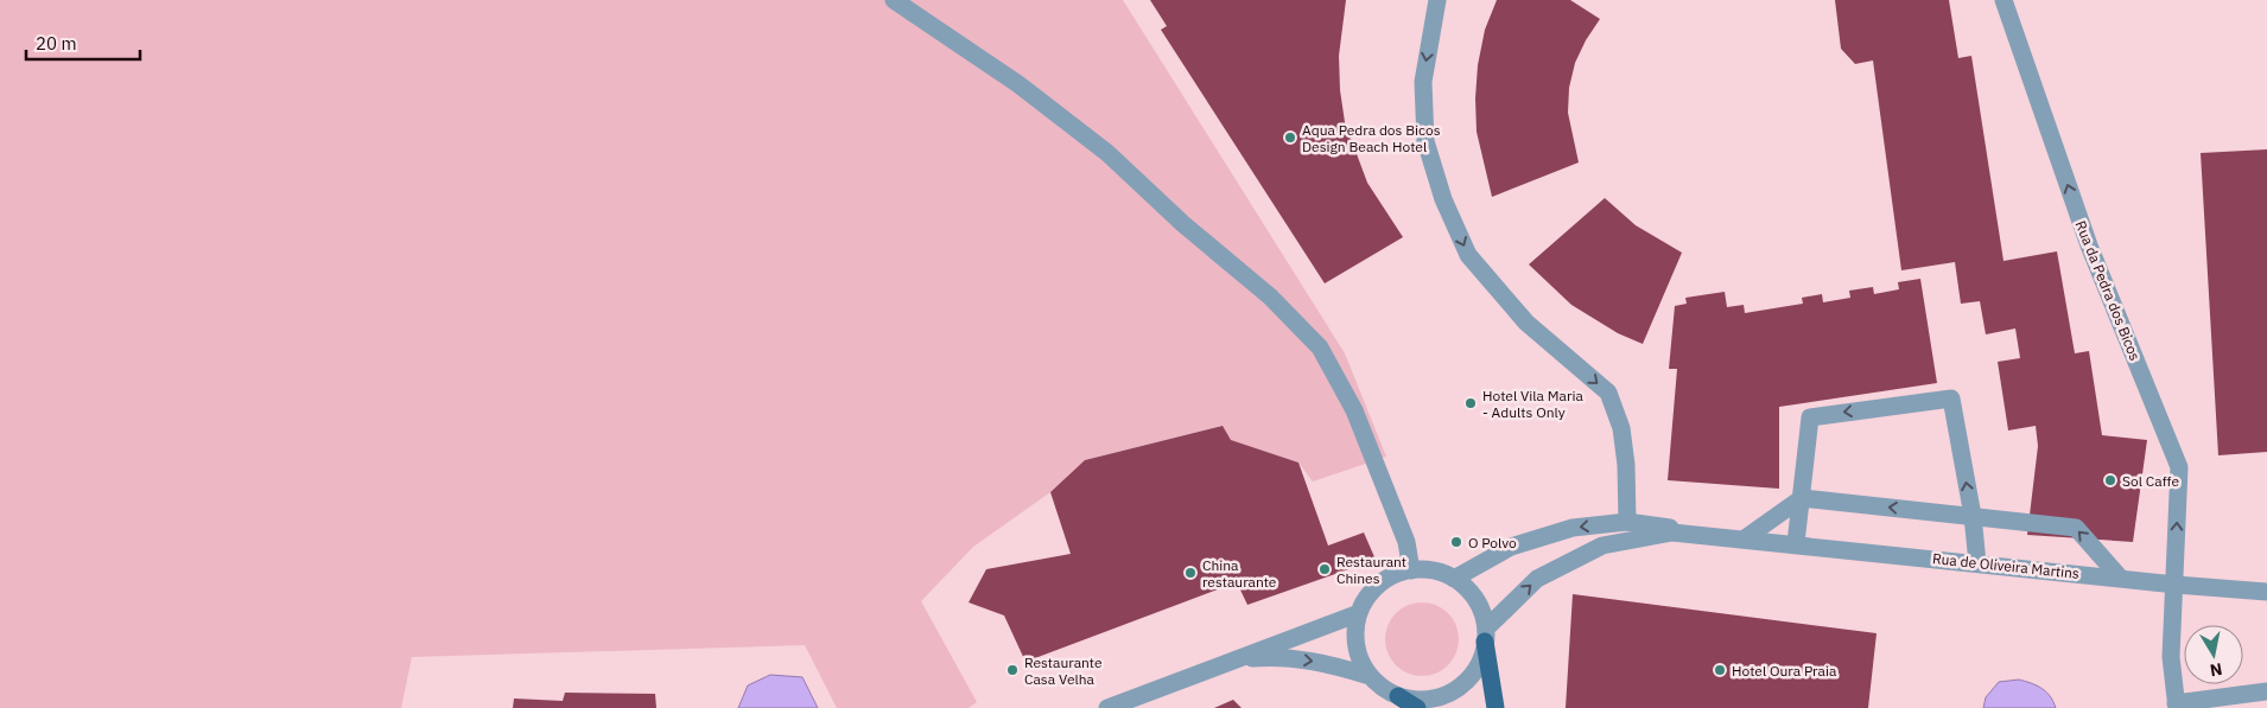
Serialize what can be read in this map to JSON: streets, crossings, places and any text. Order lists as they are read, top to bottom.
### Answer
{
  "streets": {
    "street": ["Rua da Pedra dos Bicos", "Rua de Oliveira Martins"]
  },
  "crossings": [
    ["Rua da Pedra dos Bicos", "Rua de Oliveira Martins"]
  ],
  "one_way": ["Rua da Pedra dos Bicos"],
  "places": [
    "Aqua Pedra dos Bicos Design Beach Hotel",
    "Hotel Vila Maria - Adults Only",
    "Sol Caffe",
    "O Polvo",
    "Restaurant Chines",
    "China restaurante",
    "Restaurante Casa Velha",
    "Hotel Oura Praia"
  ],
  "scale_bar": "20 m",
  "north": "bottom"
}
